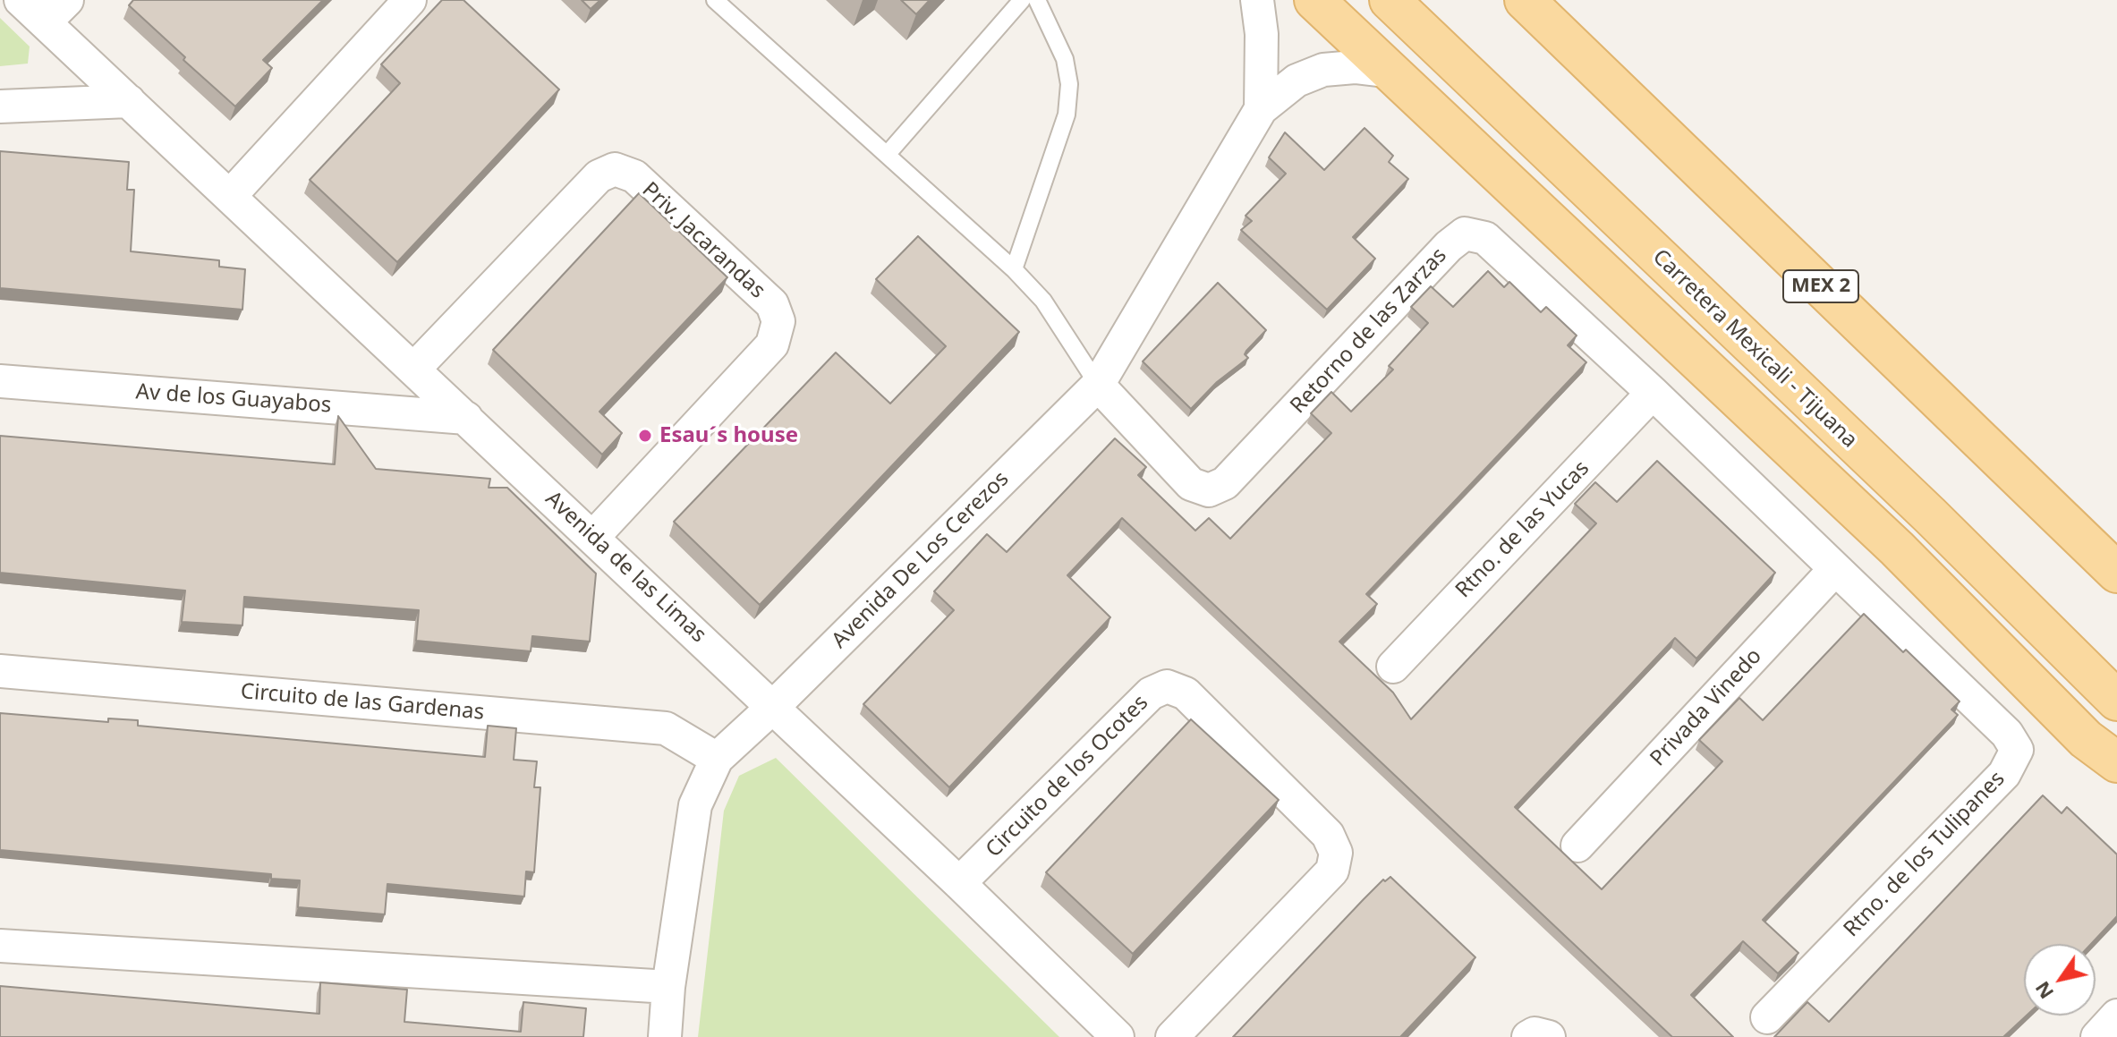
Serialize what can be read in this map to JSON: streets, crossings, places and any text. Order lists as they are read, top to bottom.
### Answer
{
  "streets": {
    "main road": ["MEX 2", "Carretera Mexicali - Tijuana"],
    "street": [
      "Priv. Jacarandas",
      "Retorno de las Zarzas",
      "Av de los Guayabos",
      "Rtno. de las Yucas",
      "Avenida De Los Cerezos",
      "Avenida de las Limas",
      "Circuito de las Gardenas",
      "Privada Vinedo",
      "Circuito de los Ocotes",
      "Rtno. de los Tulipanes"
    ]
  },
  "crossings": [
    ["Priv. Jacarandas", "Avenida de las Limas"],
    ["Retorno de las Zarzas", "Rtno. de las Yucas"],
    ["Retorno de las Zarzas", "Avenida De Los Cerezos"],
    ["Retorno de las Zarzas", "Privada Vinedo"],
    ["Retorno de las Zarzas", "Rtno. de los Tulipanes"],
    ["Av de los Guayabos", "Avenida de las Limas"],
    ["Avenida De Los Cerezos", "Avenida de las Limas"],
    ["Avenida De Los Cerezos", "Circuito de las Gardenas"],
    ["Avenida de las Limas", "Circuito de los Ocotes"],
    ["Privada Vinedo", "Rtno. de los Tulipanes"]
  ],
  "places": ["Esau´s house"],
  "north": "bottom left"
}
